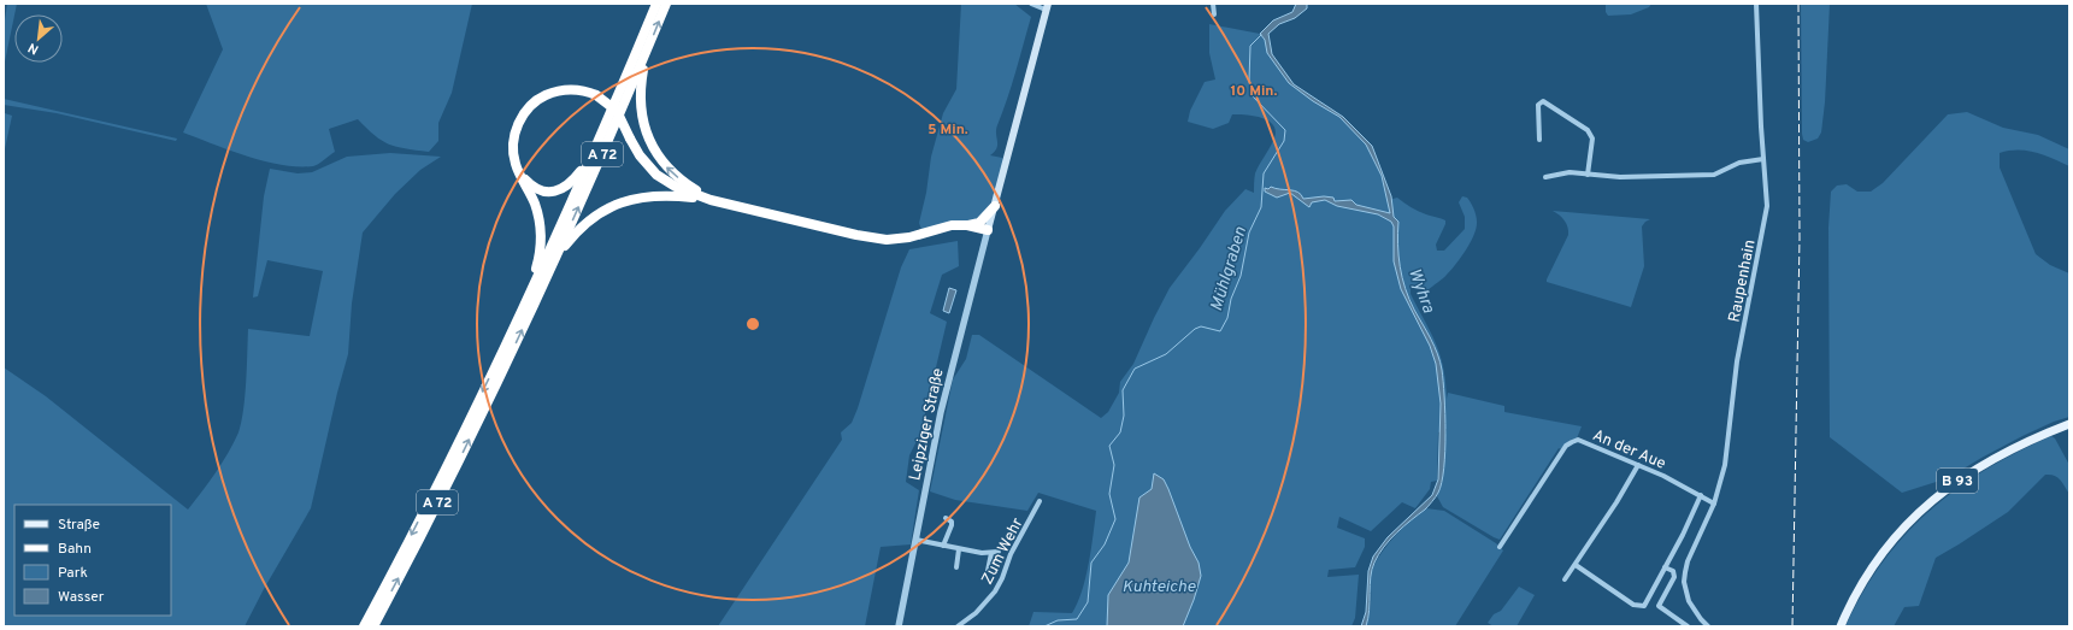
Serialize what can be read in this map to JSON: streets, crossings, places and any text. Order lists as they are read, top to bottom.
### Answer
{
  "streets": {
    "highway": ["A 72"],
    "main road": ["B 93"],
    "street": [
      "Raupenhain",
      "Leipziger Straße",
      "An der Aue",
      "Zum Wehr"
    ]
  },
  "crossings": [
    ["Raupenhain", "An der Aue"]
  ],
  "water": ["Mühlgraben", "Wyhra", "Kuhteiche"],
  "legend": [
    "Straße",
    "Bahn",
    "Park",
    "Wasser"
  ],
  "north": "bottom left",
  "rings": ["10 Min.", "5 Min."]
}
